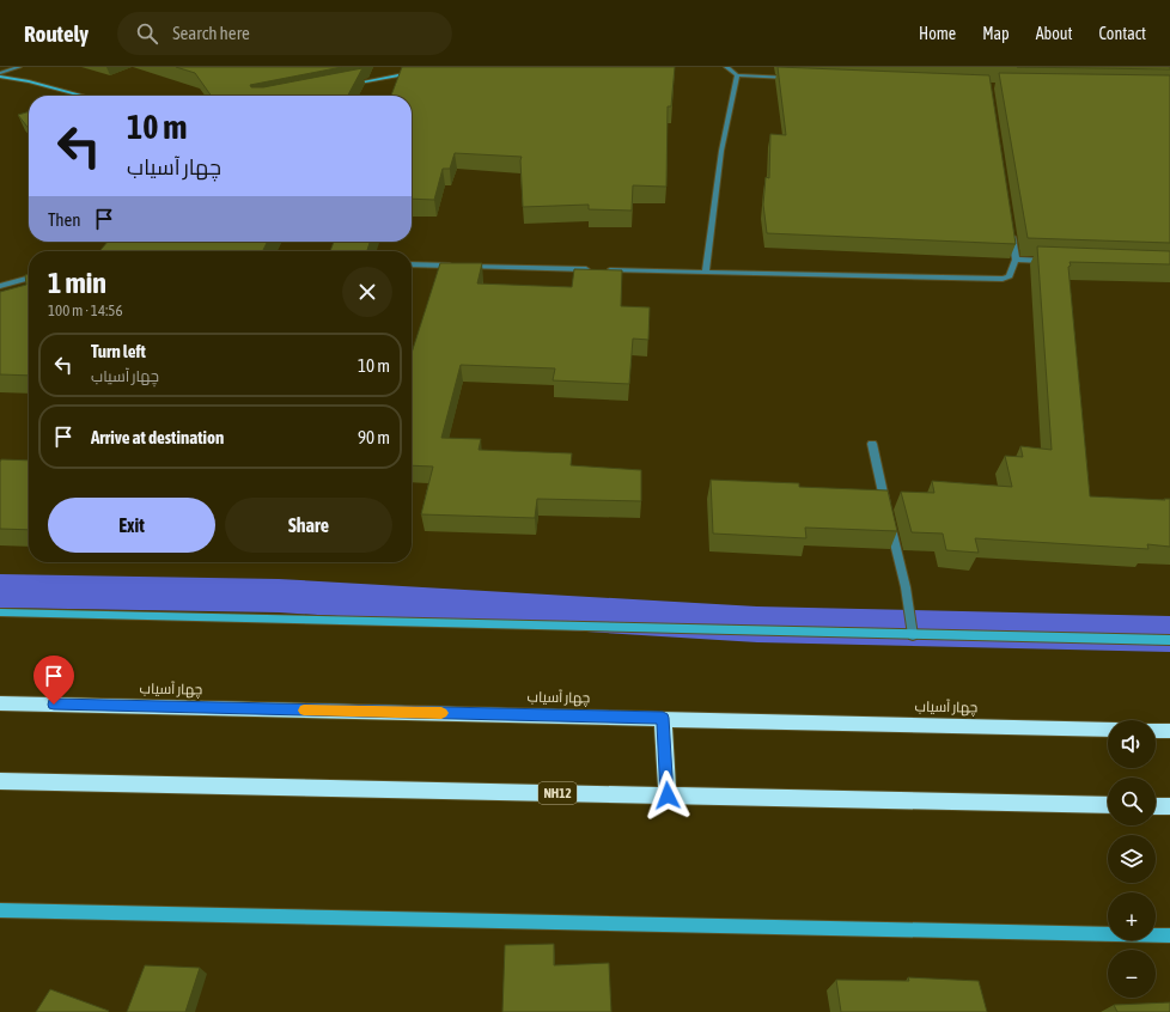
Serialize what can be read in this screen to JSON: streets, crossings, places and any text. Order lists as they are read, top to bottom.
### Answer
{
  "streets": {
    "highway": ["چهار آسیاب", "NH12"]
  },
  "page": {
    "header": "Routely",
    "search": "Search here",
    "nav": [
      "Home",
      "Map",
      "About",
      "Contact"
    ],
    "turn": ["10 m", "چهار آسیاب"],
    "then": "Then",
    "heading": ["1 min", "100 m · 14:56"],
    "list": [
      {
        "name": "Turn left",
        "note": "چهار آسیاب",
        "value": "10 m"
      },
      {
        "name": "Arrive at destination",
        "value": "90 m"
      }
    ],
    "buttons": ["Exit", "Share"],
    "map_buttons": ["+", "−"]
  }
}
